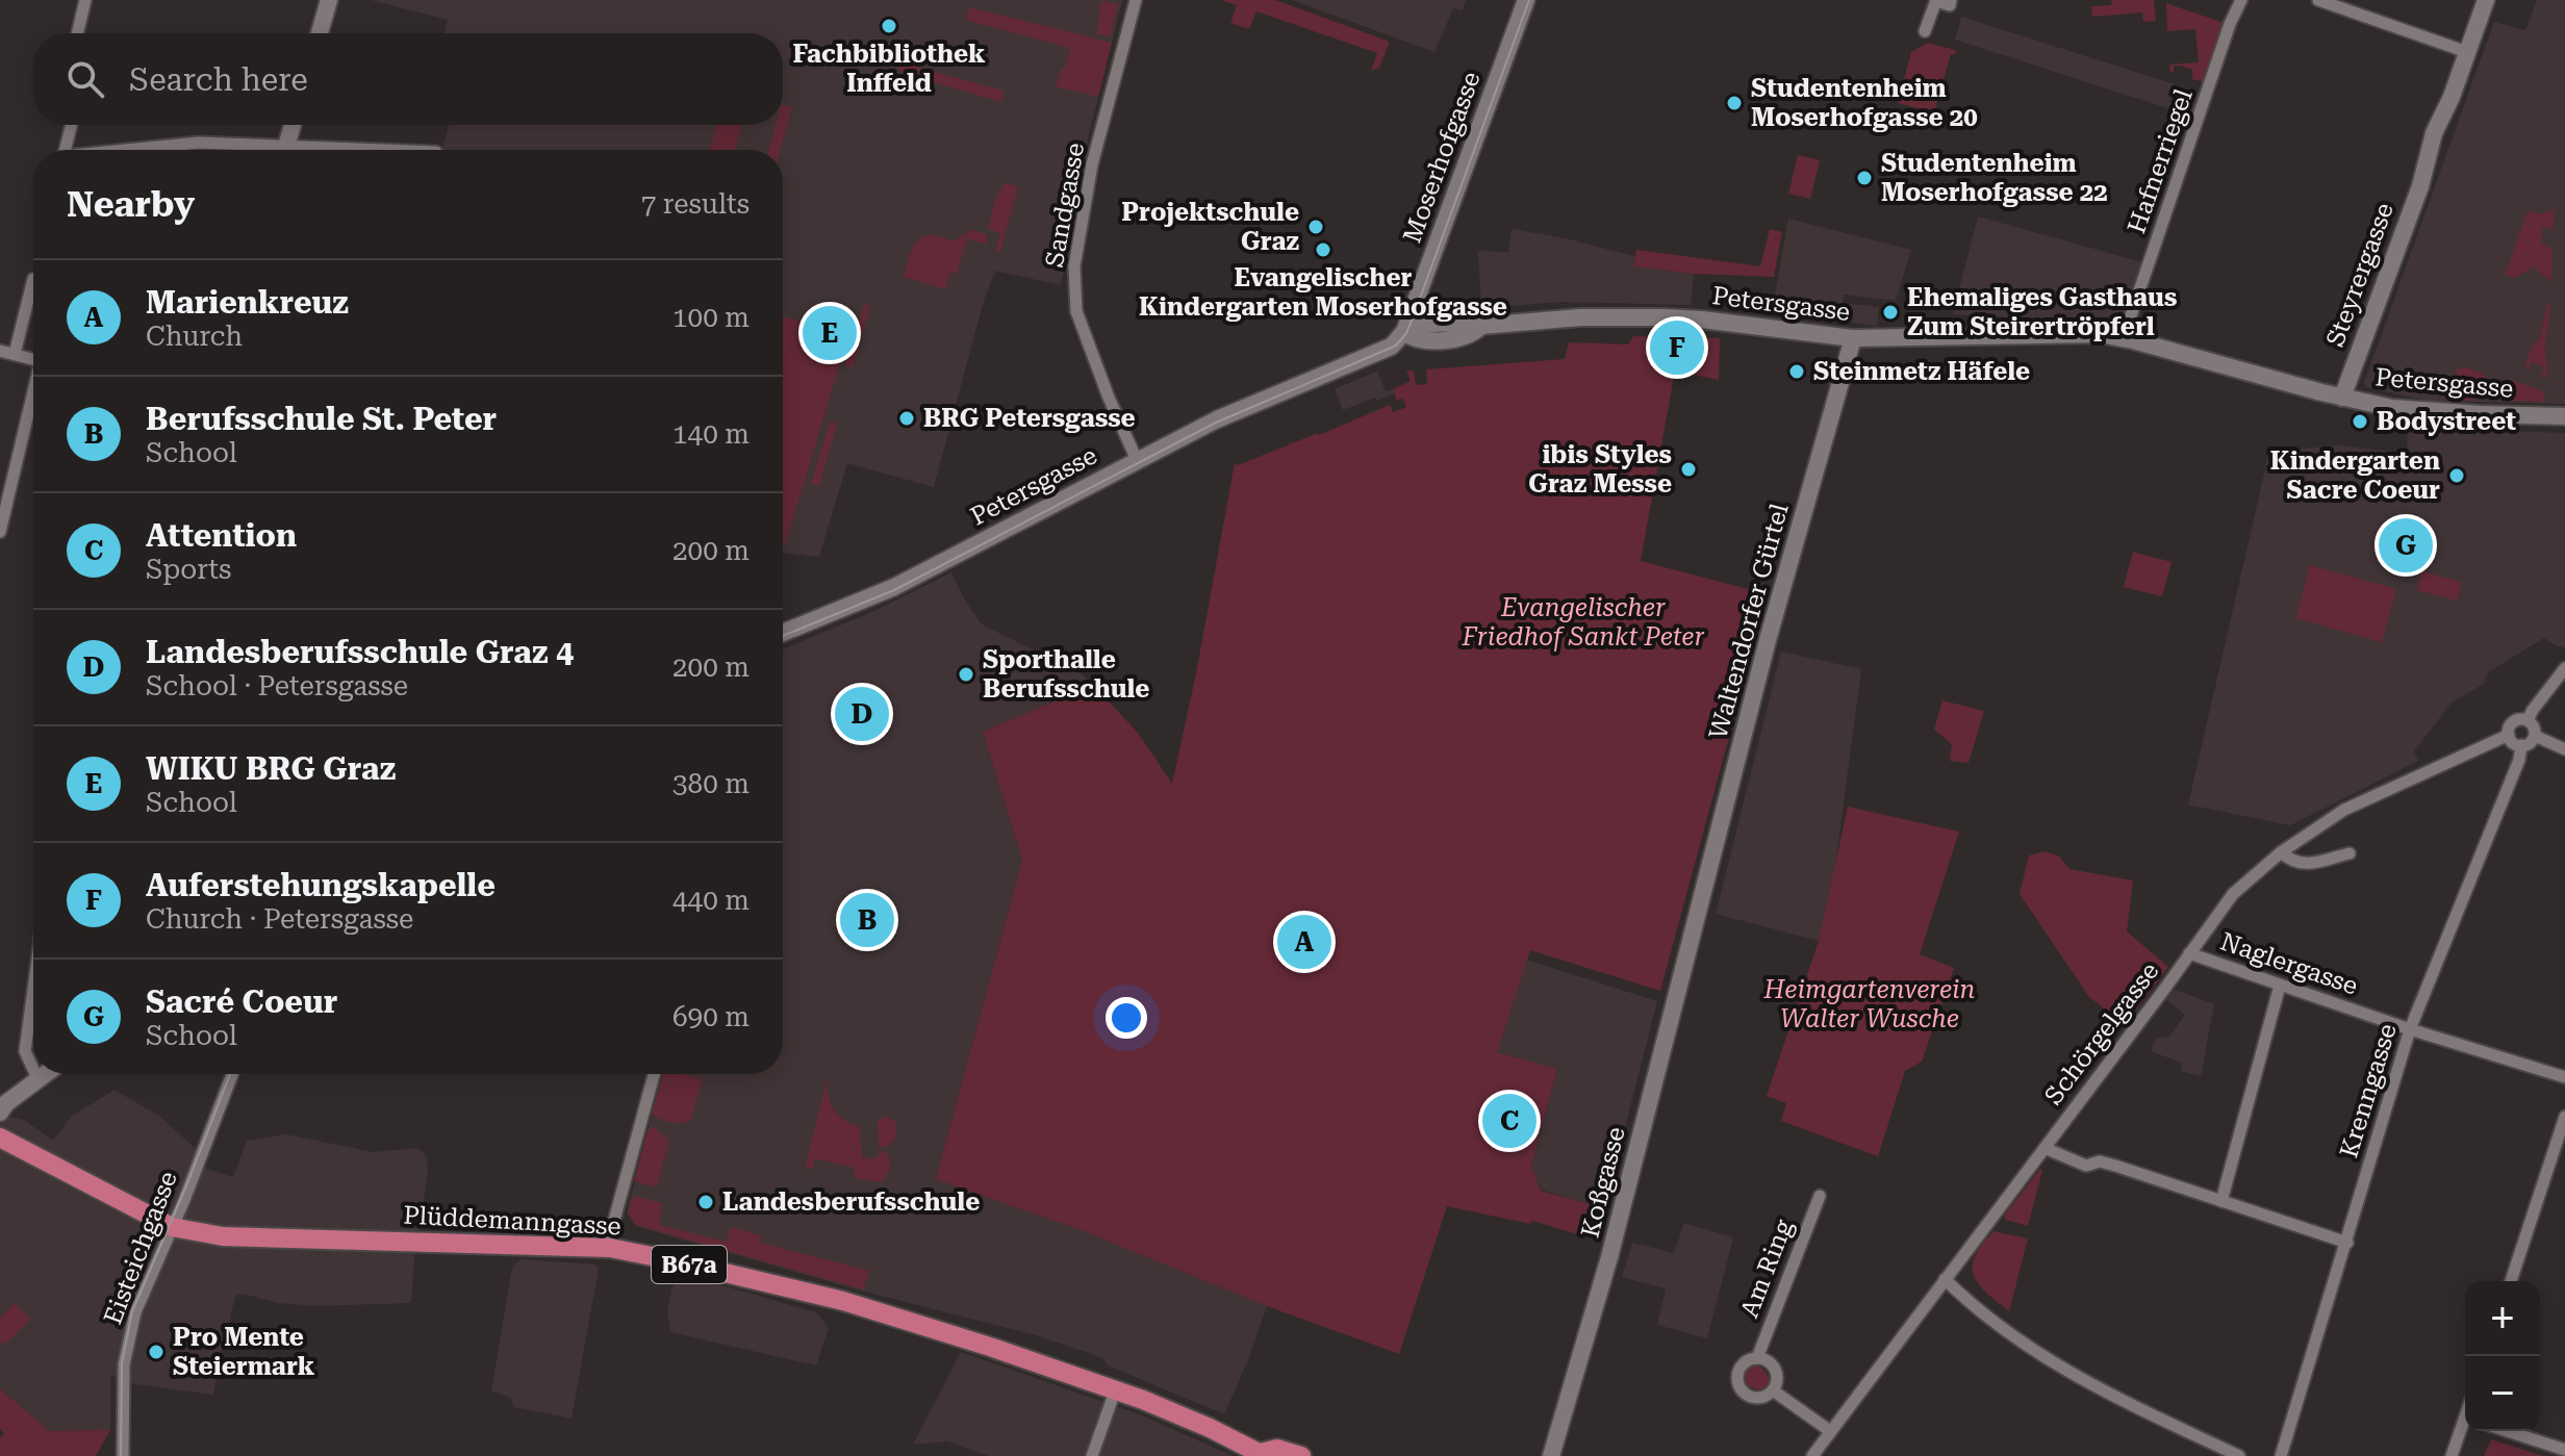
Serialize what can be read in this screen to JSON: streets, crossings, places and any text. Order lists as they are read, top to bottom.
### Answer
{
  "streets": {
    "main road": [
      "Moserhofgasse",
      "Steyrergasse",
      "Petersgasse",
      "Waltendorfer Gürtel",
      "Koßgasse",
      "Plüddemanngasse",
      "B67a"
    ],
    "street": [
      "Hafnerriegel",
      "Sandgasse",
      "Naglergasse",
      "Schörgelgasse",
      "Krenngasse",
      "Eisteichgasse",
      "Am Ring"
    ]
  },
  "crossings": [
    ["Moserhofgasse", "Petersgasse"],
    ["Hafnerriegel", "Petersgasse"],
    ["Sandgasse", "Petersgasse"],
    ["Steyrergasse", "Petersgasse"],
    ["Petersgasse", "Waltendorfer Gürtel"],
    ["Waltendorfer Gürtel", "Koßgasse"],
    ["Naglergasse", "Schörgelgasse"],
    ["Naglergasse", "Krenngasse"],
    ["Schörgelgasse", "Krenngasse"],
    ["Schörgelgasse", "Am Ring"],
    ["Plüddemanngasse", "Eisteichgasse"]
  ],
  "parks": ["Evangelischer Friedhof Sankt Peter", "Heimgartenverein Walter Wusche"],
  "places": [
    "Fachbibliothek Inffeld",
    "Studentenheim Moserhofgasse 20",
    "Studentenheim Moserhofgasse 22",
    "Projektschule Graz",
    "Evangelischer Kindergarten Moserhofgasse",
    "Ehemaliges Gasthaus Zum Steirertröpferl",
    "Steinmetz Häfele",
    "BRG Petersgasse",
    "Bodystreet",
    "ibis Styles Graz Messe",
    "Kindergarten Sacre Coeur",
    "Sporthalle Berufsschule",
    "Landesberufsschule",
    "Pro Mente Steiermark"
  ],
  "page": {
    "search": "Search here",
    "heading": ["Nearby", "7 results"],
    "list": [
      {
        "mark": "A",
        "name": "Marienkreuz",
        "note": "Church",
        "value": "100 m"
      },
      {
        "mark": "B",
        "name": "Berufsschule St. Peter",
        "note": "School",
        "value": "140 m"
      },
      {
        "mark": "C",
        "name": "Attention",
        "note": "Sports",
        "value": "200 m"
      },
      {
        "mark": "D",
        "name": "Landesberufsschule Graz 4",
        "note": "School · Petersgasse",
        "value": "200 m"
      },
      {
        "mark": "E",
        "name": "WIKU BRG Graz",
        "note": "School",
        "value": "380 m"
      },
      {
        "mark": "F",
        "name": "Auferstehungskapelle",
        "note": "Church · Petersgasse",
        "value": "440 m"
      },
      {
        "mark": "G",
        "name": "Sacré Coeur",
        "note": "School",
        "value": "690 m"
      }
    ],
    "pins": [
      "E",
      "F",
      "G",
      "D",
      "B",
      "A",
      "C"
    ],
    "map_buttons": ["+", "−"]
  }
}
